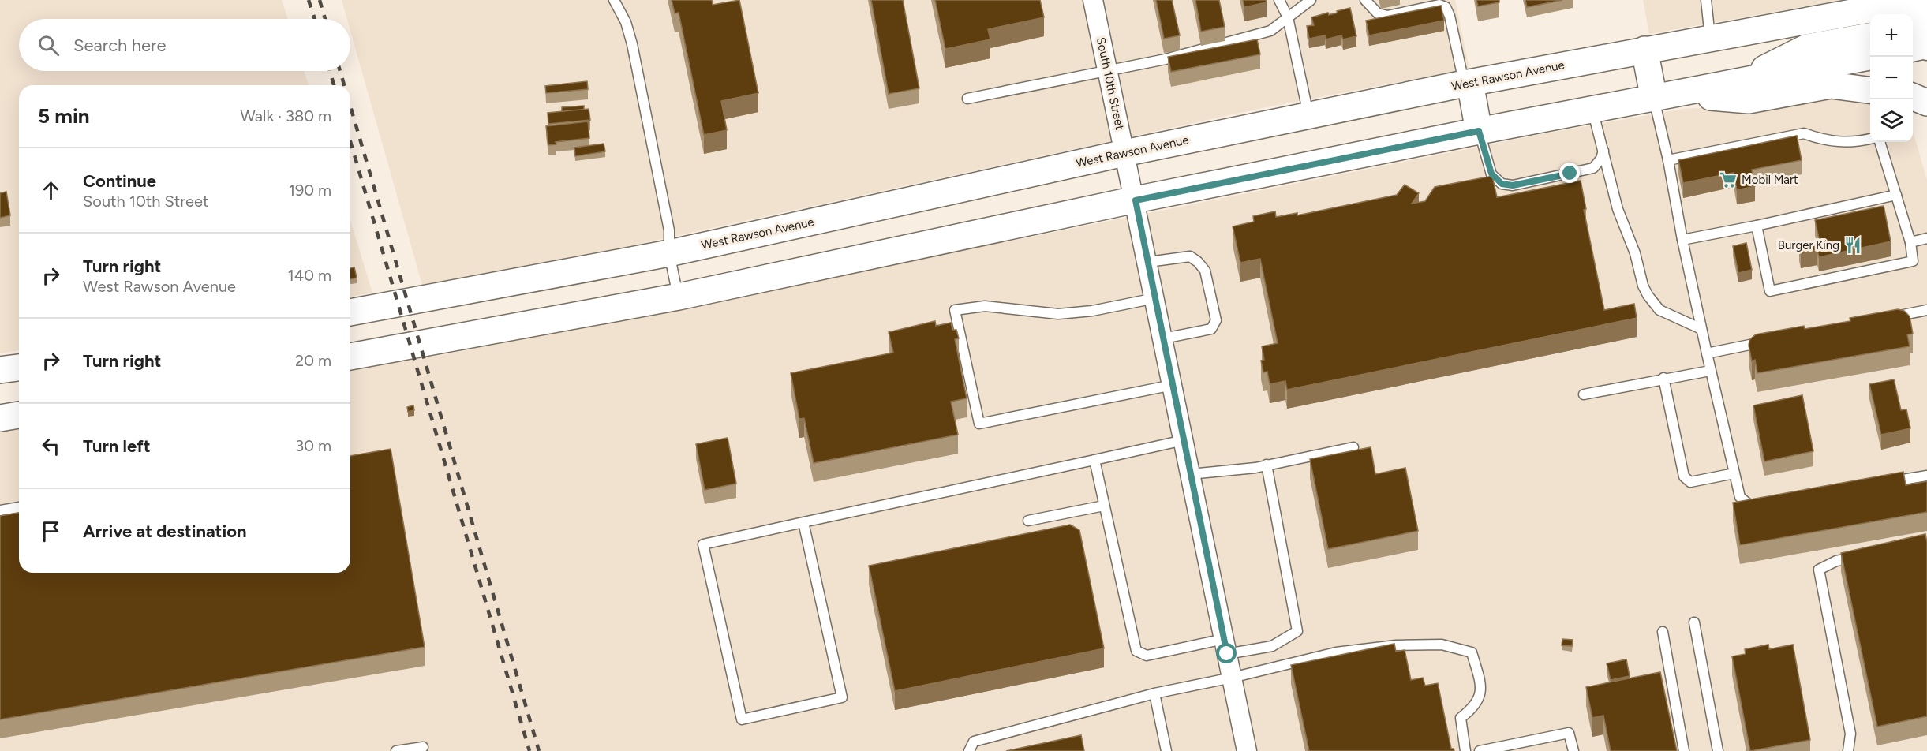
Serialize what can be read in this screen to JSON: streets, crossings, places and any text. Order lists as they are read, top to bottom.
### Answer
{
  "streets": {
    "main road": ["West Rawson Avenue"],
    "street": ["South 10th Street"]
  },
  "crossings": [
    ["West Rawson Avenue", "South 10th Street"]
  ],
  "places": {
    "supermarket": ["Mobil Mart"],
    "restaurant": ["Burger King"]
  },
  "page": {
    "map_buttons": ["+", "−"],
    "search": "Search here",
    "heading": ["5 min", "Walk · 380 m"],
    "list": [
      ["Continue", "South 10th Street", "190 m"],
      ["Turn right", "West Rawson Avenue", "140 m"],
      ["Turn right", "20 m"],
      ["Turn left", "30 m"],
      "Arrive at destination"
    ]
  }
}
